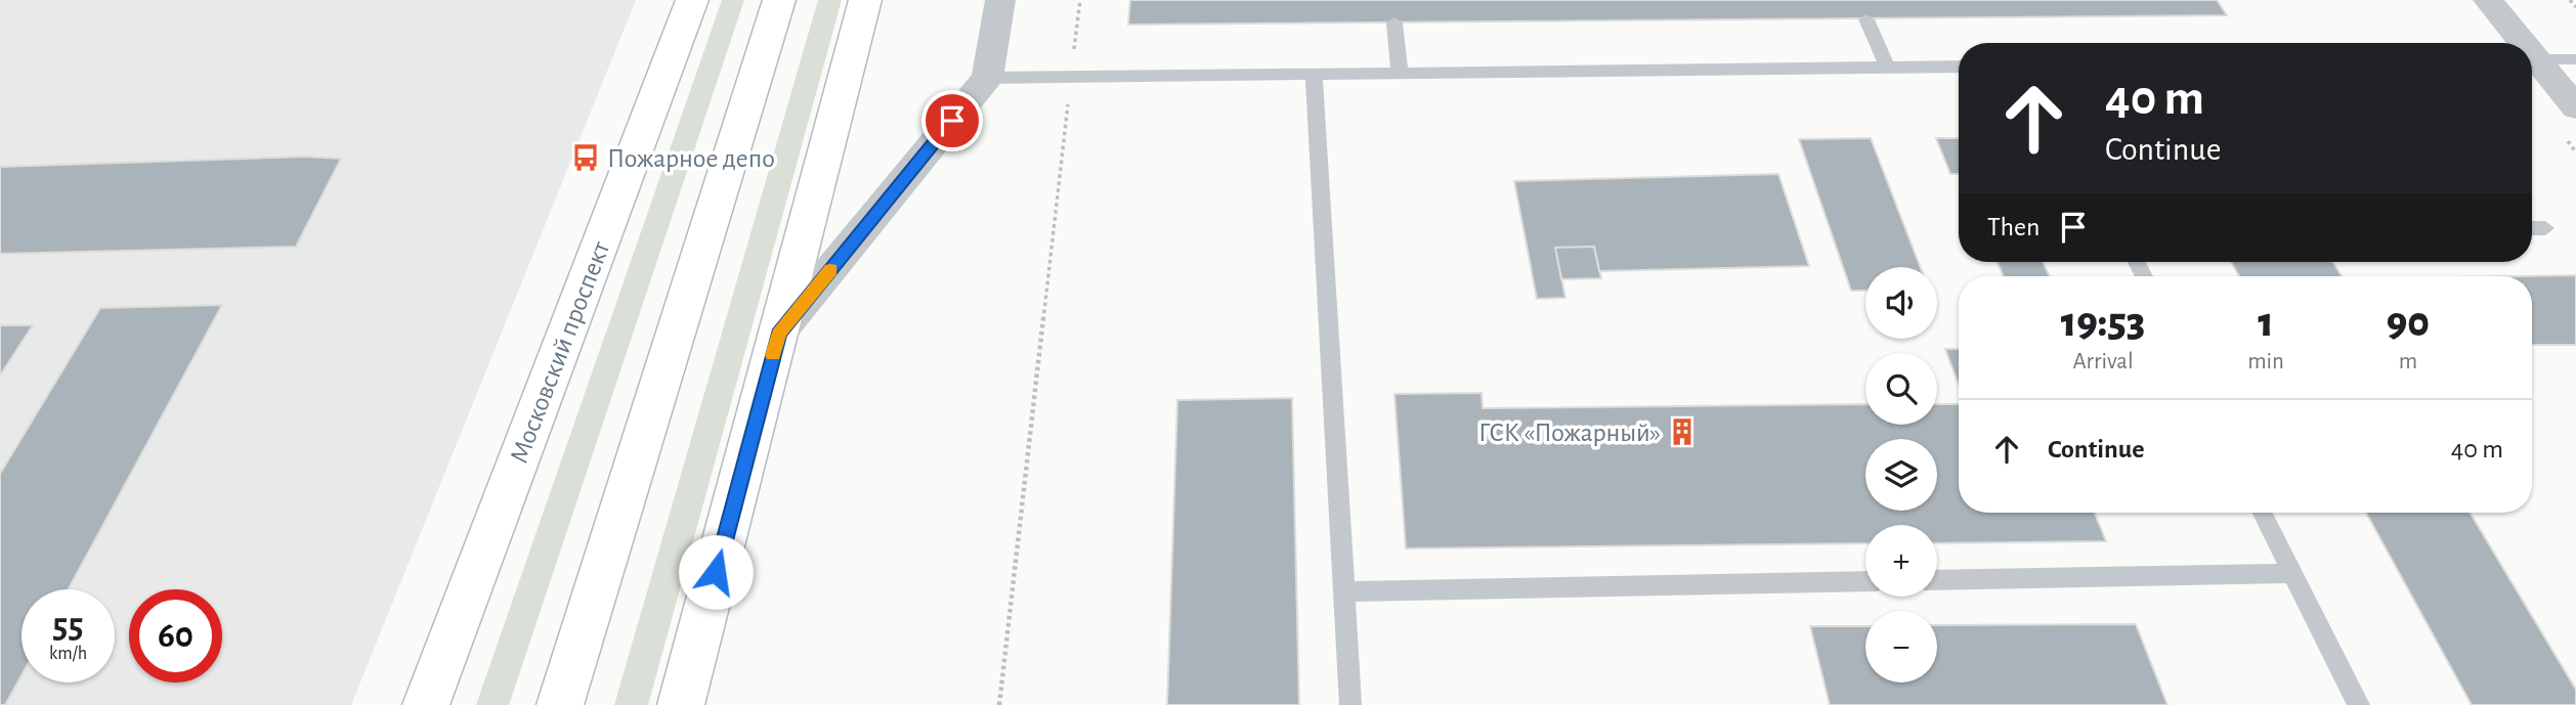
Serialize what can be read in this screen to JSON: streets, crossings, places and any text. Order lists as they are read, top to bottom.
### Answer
{
  "streets": {
    "main road": ["Московский проспект"]
  },
  "places": {
    "bus stop": ["Пожарное депо"],
    "building": ["ГСК «Пожарный»"]
  },
  "page": {
    "turn": ["40 m", "Continue"],
    "then": "Then",
    "map_buttons": ["+", "−"],
    "eta": [
      "19:53",
      "Arrival",
      "1",
      "min",
      "90",
      "m"
    ],
    "list": [
      {
        "name": "Continue",
        "value": "40 m"
      }
    ],
    "speed": "55 km/h",
    "limit": "60"
  }
}
